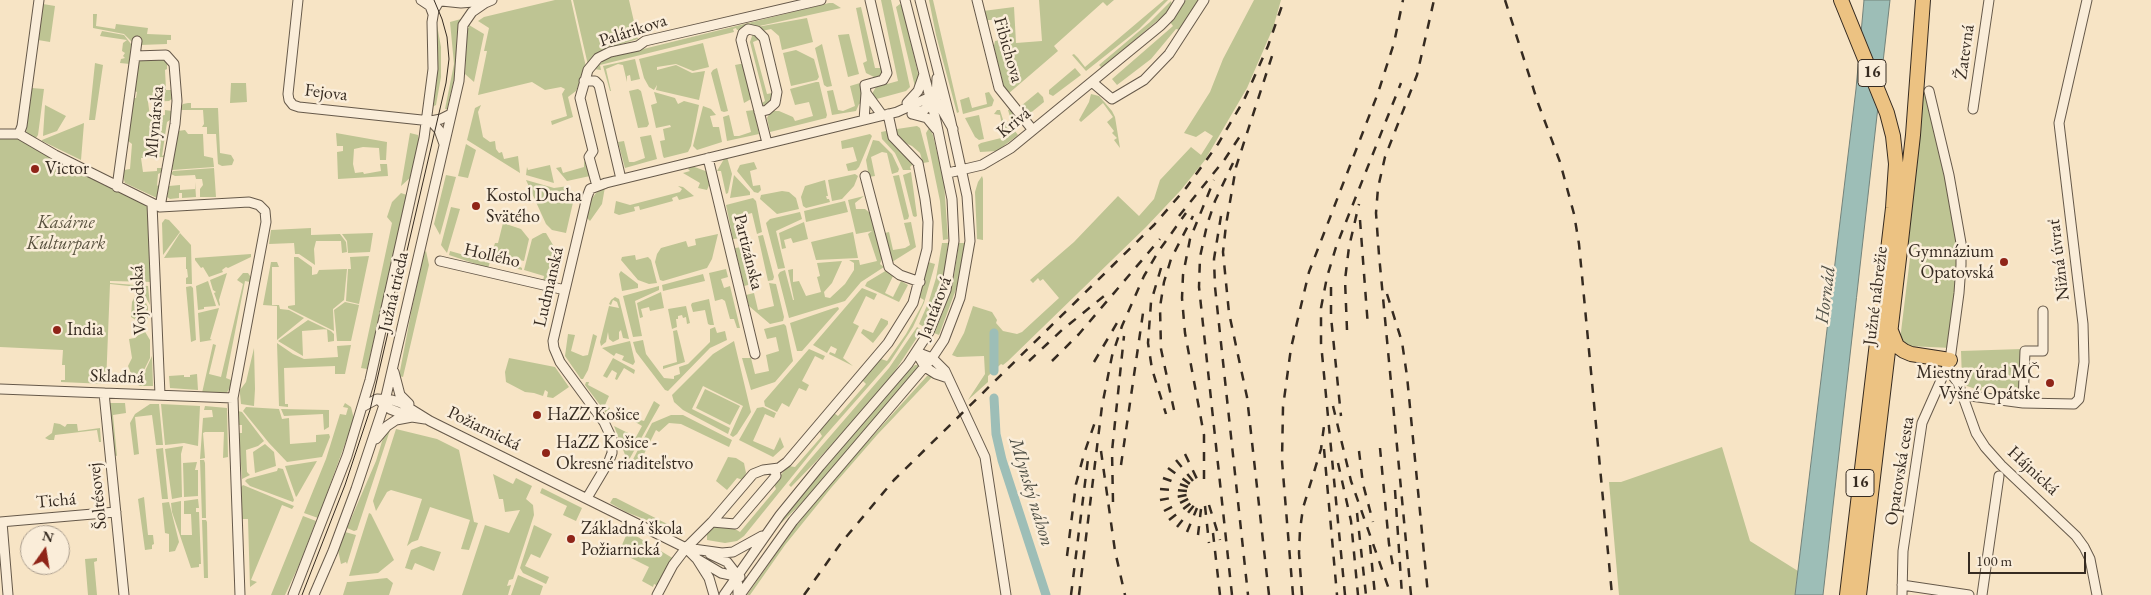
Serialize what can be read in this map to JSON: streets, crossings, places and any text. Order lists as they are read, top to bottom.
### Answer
{
  "streets": {
    "highway": ["16", "Južné nábrežie"],
    "street": [
      "Palárikova",
      "Fibichova",
      "Žatevná",
      "Fejova",
      "Mlynárska",
      "Krivá",
      "Partizánska",
      "Hollého",
      "Nižná úvrať",
      "Ludmanská",
      "Južná trieda",
      "Vojvodská",
      "Jantárová",
      "Skladná",
      "Požiarnická",
      "Opatovská cesta",
      "Hájnická",
      "Šoltésovej",
      "Tichá"
    ]
  },
  "crossings": [
    ["Palárikova", "Ludmanská"],
    ["Fibichova", "Krivá"],
    ["Fejova", "Južná trieda"],
    ["Mlynárska", "Vojvodská"],
    ["Krivá", "Jantárová"],
    ["Hollého", "Ludmanská"],
    ["Nižná úvrať", "Hájnická"],
    ["Ludmanská", "Požiarnická"],
    ["Južná trieda", "Požiarnická"],
    ["Vojvodská", "Skladná"],
    ["Jantárová", "Požiarnická"],
    ["Skladná", "Šoltésovej"],
    ["Opatovská cesta", "Hájnická"],
    ["Šoltésovej", "Tichá"]
  ],
  "water": ["Hornád", "Mlynský náhon"],
  "parks": ["Kasárne Kulturpark"],
  "places": [
    "Victor",
    "Kostol Ducha Svätého",
    "Gymnázium Opatovská",
    "India",
    "Miestny úrad MČ Vyšné Opátske",
    "HaZZ Košice",
    "HaZZ Košice - Okresné riaditeľstvo",
    "Základná škola Požiarnická"
  ],
  "scale_bar": "100 m",
  "north": "top"
}
